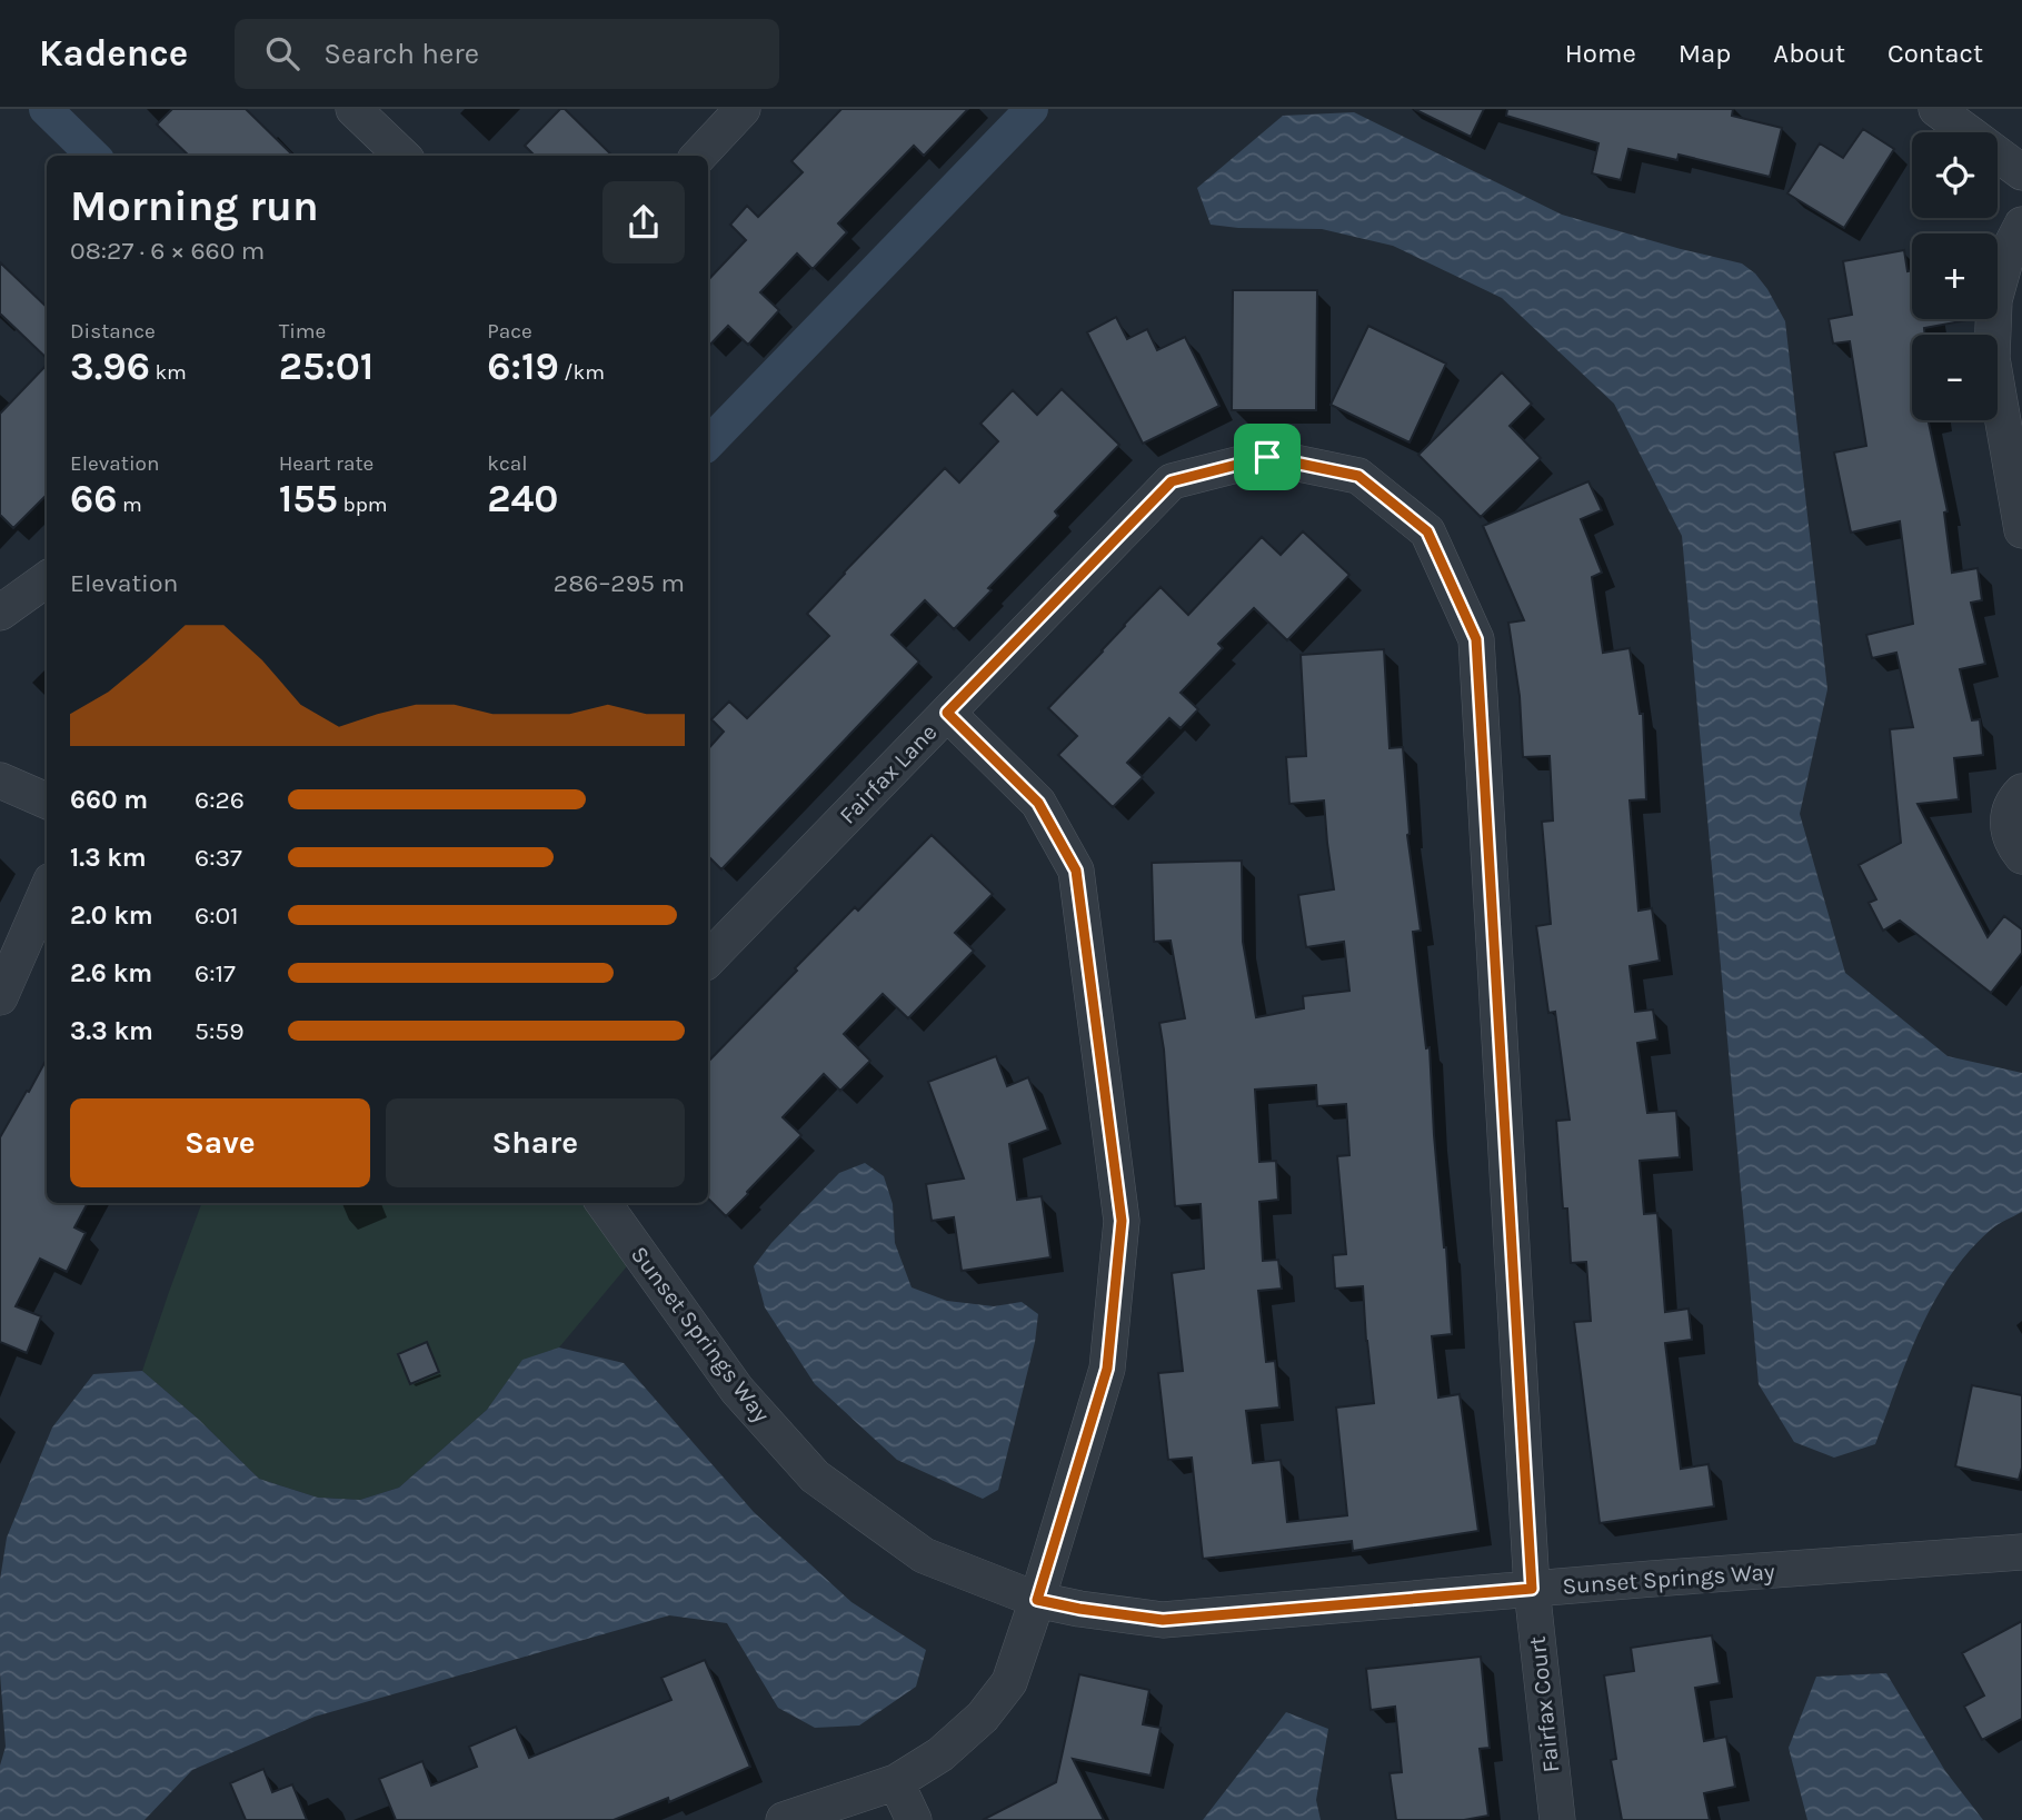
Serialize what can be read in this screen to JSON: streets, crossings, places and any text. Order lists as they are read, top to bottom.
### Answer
{
  "streets": {
    "street": ["Fairfax Lane", "Sunset Springs Way", "Fairfax Court"]
  },
  "crossings": [
    ["Fairfax Lane", "Sunset Springs Way"],
    ["Fairfax Lane", "Fairfax Court"],
    ["Sunset Springs Way", "Fairfax Court"]
  ],
  "page": {
    "header": "Kadence",
    "search": "Search here",
    "nav": [
      "Home",
      "Map",
      "About",
      "Contact"
    ],
    "map_buttons": ["+", "−"],
    "heading": ["Morning run", "08:27 · 6 × 660 m"],
    "stats": [
      ["Distance", "3.96 km"],
      ["Time", "25:01"],
      ["Pace", "6:19 /km"],
      ["Elevation", "66 m"],
      ["Heart rate", "155 bpm"],
      ["kcal", "240"]
    ],
    "chart": ["Elevation", "286–295 m"],
    "list": [
      {
        "name": "660 m",
        "note": "6:26"
      },
      {
        "name": "1.3 km",
        "note": "6:37"
      },
      {
        "name": "2.0 km",
        "note": "6:01"
      },
      {
        "name": "2.6 km",
        "note": "6:17"
      },
      {
        "name": "3.3 km",
        "note": "5:59"
      }
    ],
    "buttons": ["Save", "Share"]
  }
}
